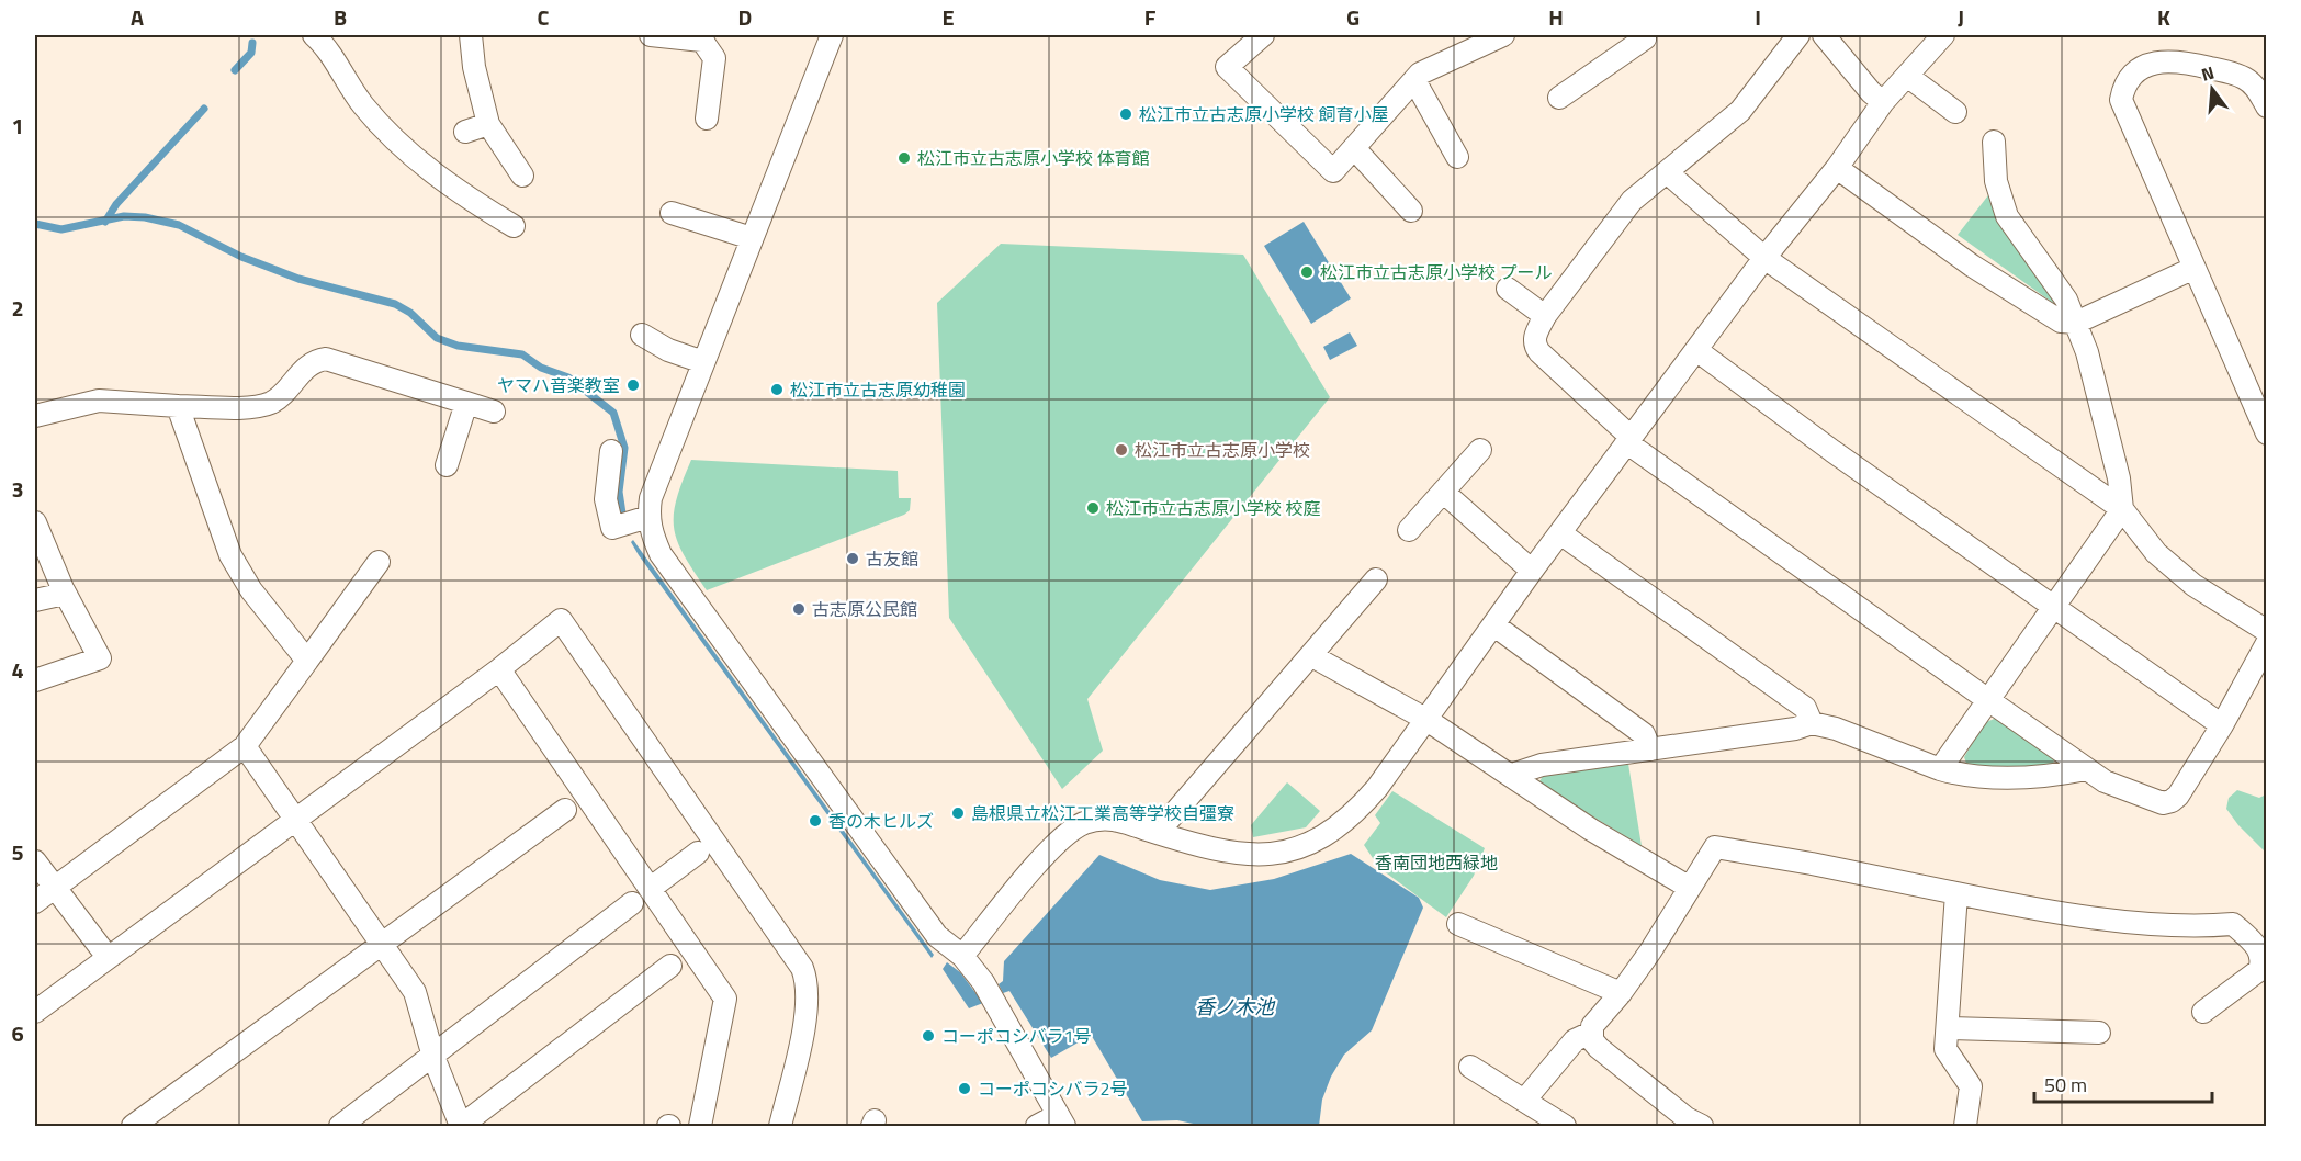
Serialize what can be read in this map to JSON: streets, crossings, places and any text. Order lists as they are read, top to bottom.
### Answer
{
  "water": ["香ノ木池"],
  "parks": ["香南団地西緑地"],
  "places": [
    "松江市立古志原小学校 飼育小屋",
    "松江市立古志原小学校 体育館",
    "松江市立古志原小学校 プール",
    "ヤマハ音楽教室",
    "松江市立古志原幼稚園",
    "松江市立古志原小学校",
    "松江市立古志原小学校 校庭",
    "古友館",
    "古志原公民館",
    "島根県立松江工業高等学校自彊寮",
    "香の木ヒルズ",
    "コーポコシバラ1号",
    "コーポコシバラ2号"
  ],
  "scale_bar": "50 m",
  "north": "top",
  "grid": {
    "columns": [
      "A",
      "B",
      "C",
      "D",
      "E",
      "F",
      "G",
      "H",
      "I",
      "J",
      "K"
    ],
    "rows": [
      "1",
      "2",
      "3",
      "4",
      "5",
      "6"
    ]
  }
}
